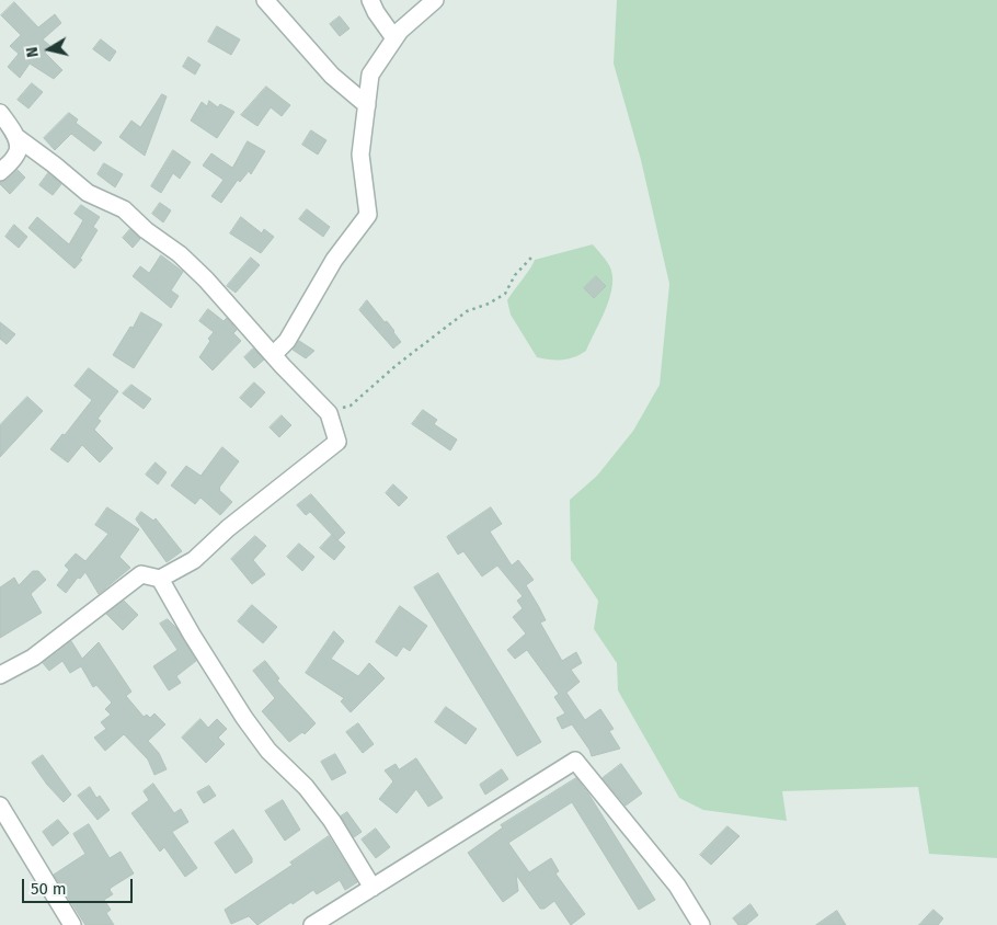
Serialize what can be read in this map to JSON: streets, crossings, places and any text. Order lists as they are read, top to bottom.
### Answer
{
  "scale_bar": "50 m",
  "north": "left"
}
